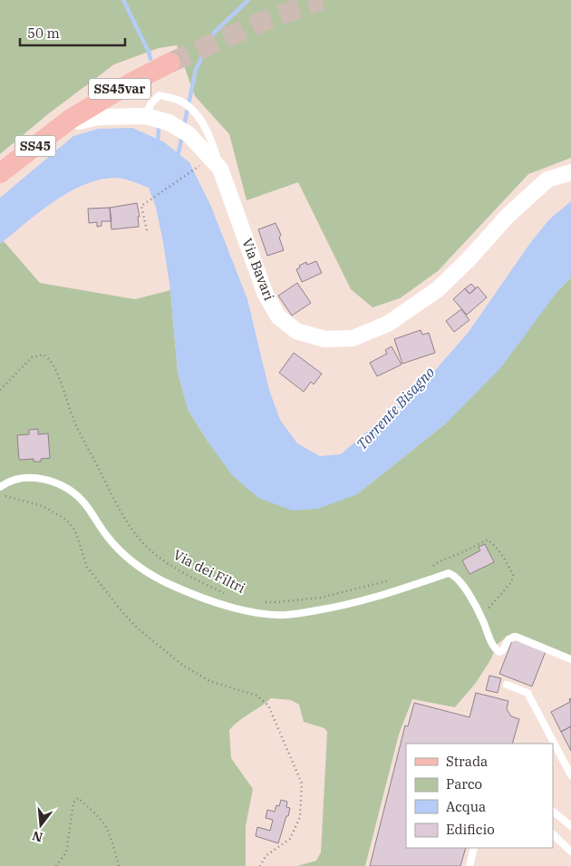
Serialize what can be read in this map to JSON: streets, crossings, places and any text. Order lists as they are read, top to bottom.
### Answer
{
  "streets": {
    "main road": ["SS45var", "SS45"],
    "street": ["Via Bavari"],
    "path": ["Via dei Filtri"]
  },
  "crossings": [
    ["SS45var", "SS45"],
    ["SS45var", "Via Bavari"],
    ["SS45", "Via Bavari"]
  ],
  "water": ["Torrente Bisagno"],
  "legend": [
    "Strada",
    "Parco",
    "Acqua",
    "Edificio"
  ],
  "scale_bar": "50 m",
  "north": "bottom"
}
